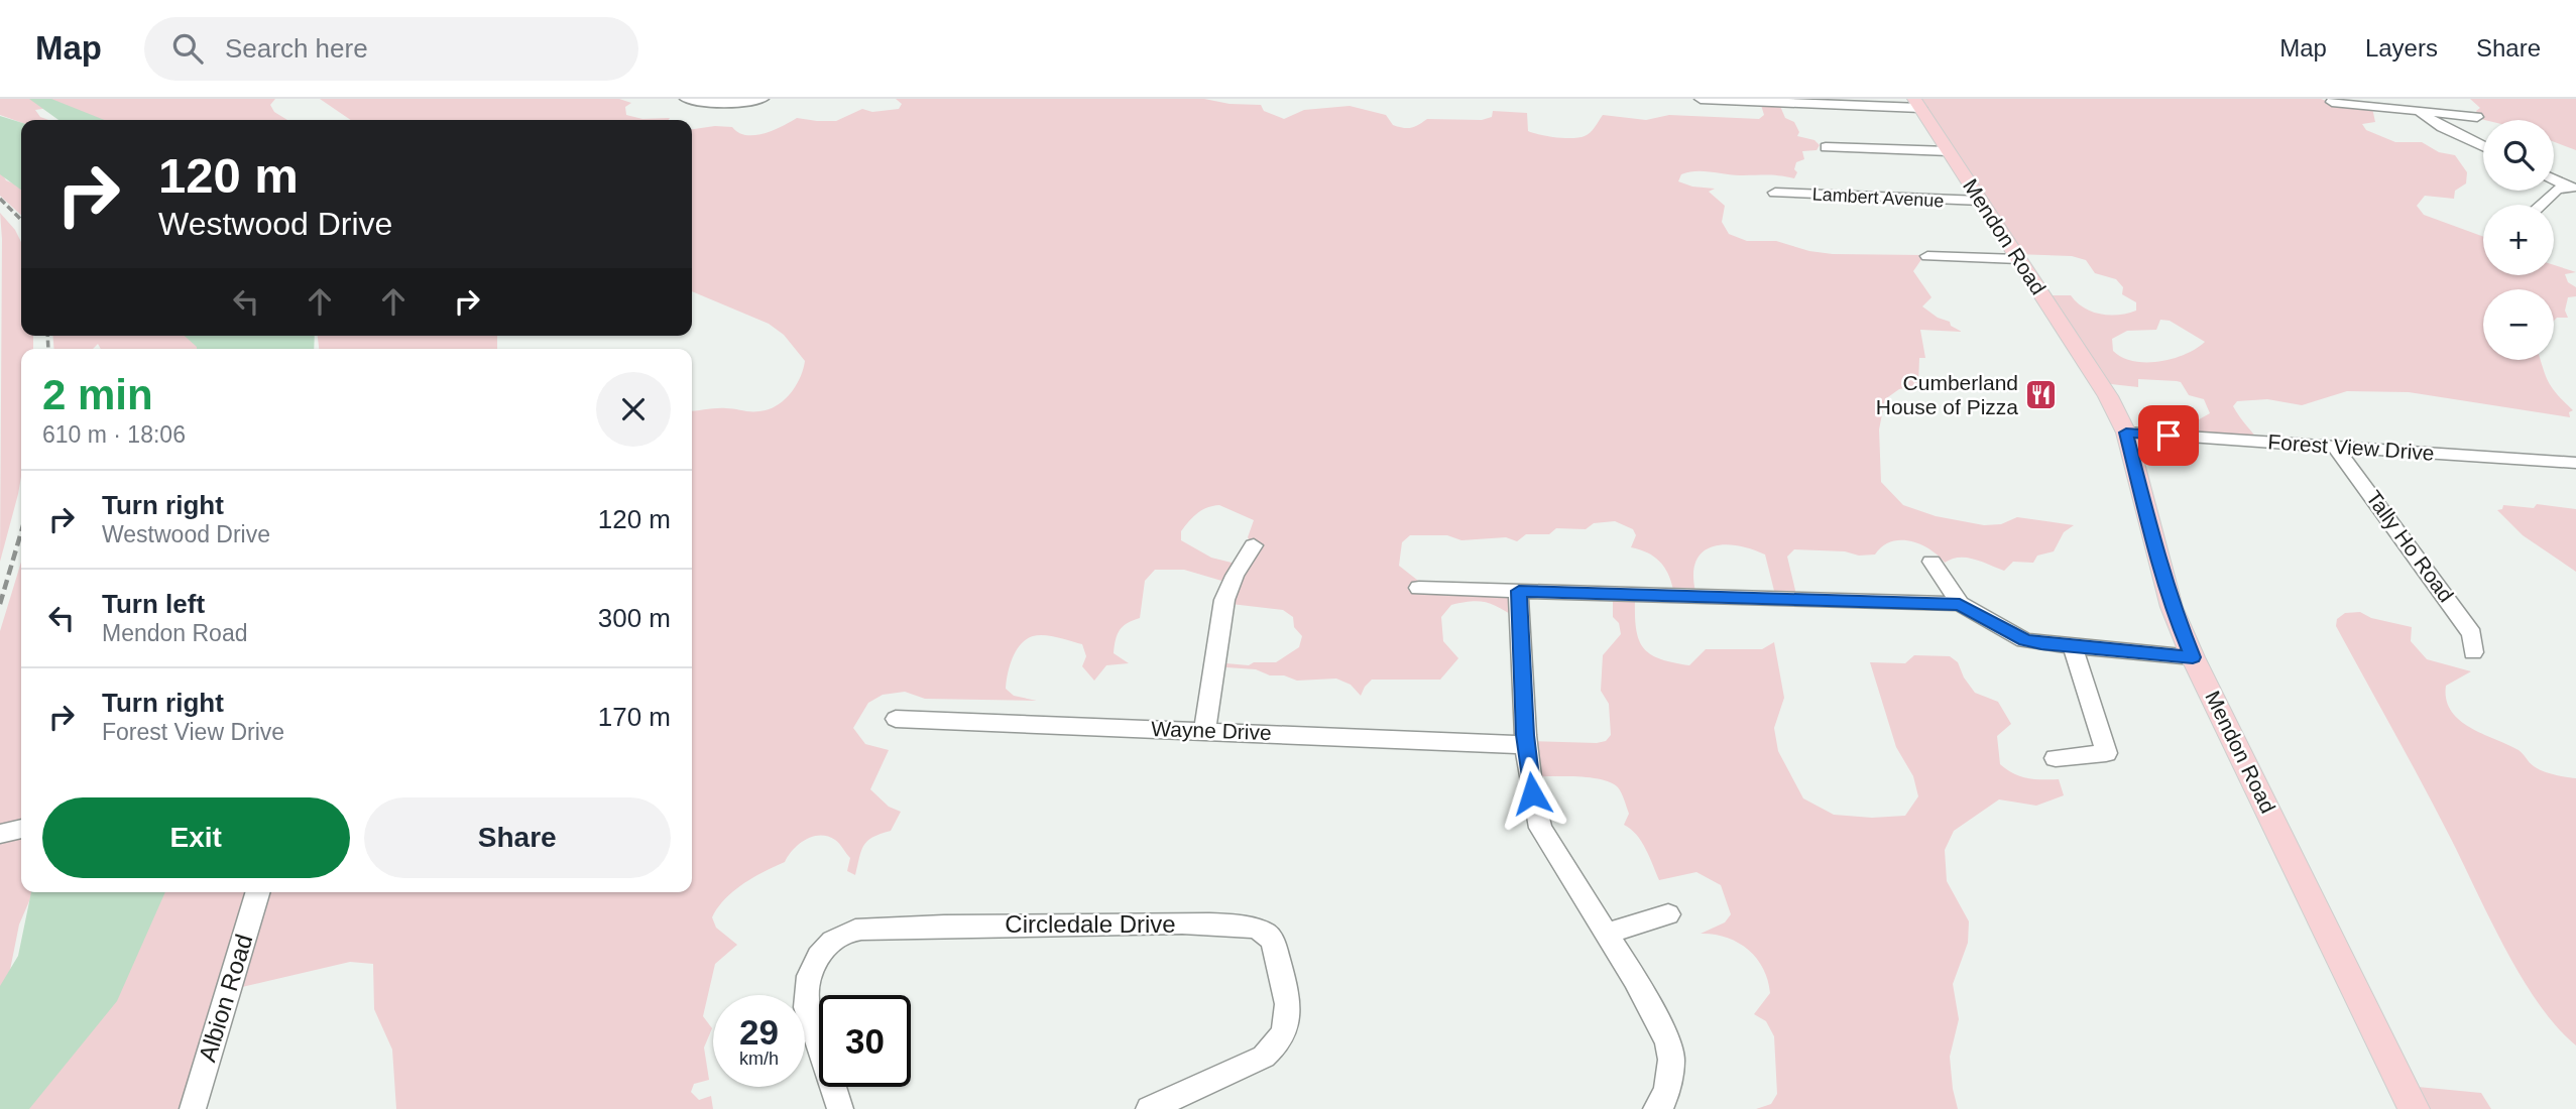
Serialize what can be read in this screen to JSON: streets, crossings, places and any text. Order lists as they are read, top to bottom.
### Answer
{
  "streets": {
    "main road": ["Mendon Road"],
    "street": [
      "Lambert Avenue",
      "Forest View Drive",
      "Tally Ho Road",
      "Wayne Drive",
      "Circledale Drive",
      "Albion Road"
    ]
  },
  "crossings": [
    ["Lambert Avenue", "Mendon Road"],
    ["Mendon Road", "Forest View Drive"],
    ["Forest View Drive", "Tally Ho Road"]
  ],
  "places": {
    "restaurant": ["Cumberland House of Pizza"]
  },
  "page": {
    "header": "Map",
    "search": "Search here",
    "nav": ["Map", "Layers", "Share"],
    "map_buttons": ["+", "−"],
    "turn": ["120 m", "Westwood Drive"],
    "heading": ["2 min", "610 m · 18:06"],
    "list": [
      {
        "name": "Turn right",
        "note": "Westwood Drive",
        "value": "120 m"
      },
      {
        "name": "Turn left",
        "note": "Mendon Road",
        "value": "300 m"
      },
      {
        "name": "Turn right",
        "note": "Forest View Drive",
        "value": "170 m"
      }
    ],
    "buttons": ["Exit", "Share"],
    "speed": "29 km/h",
    "limit": "30"
  }
}
